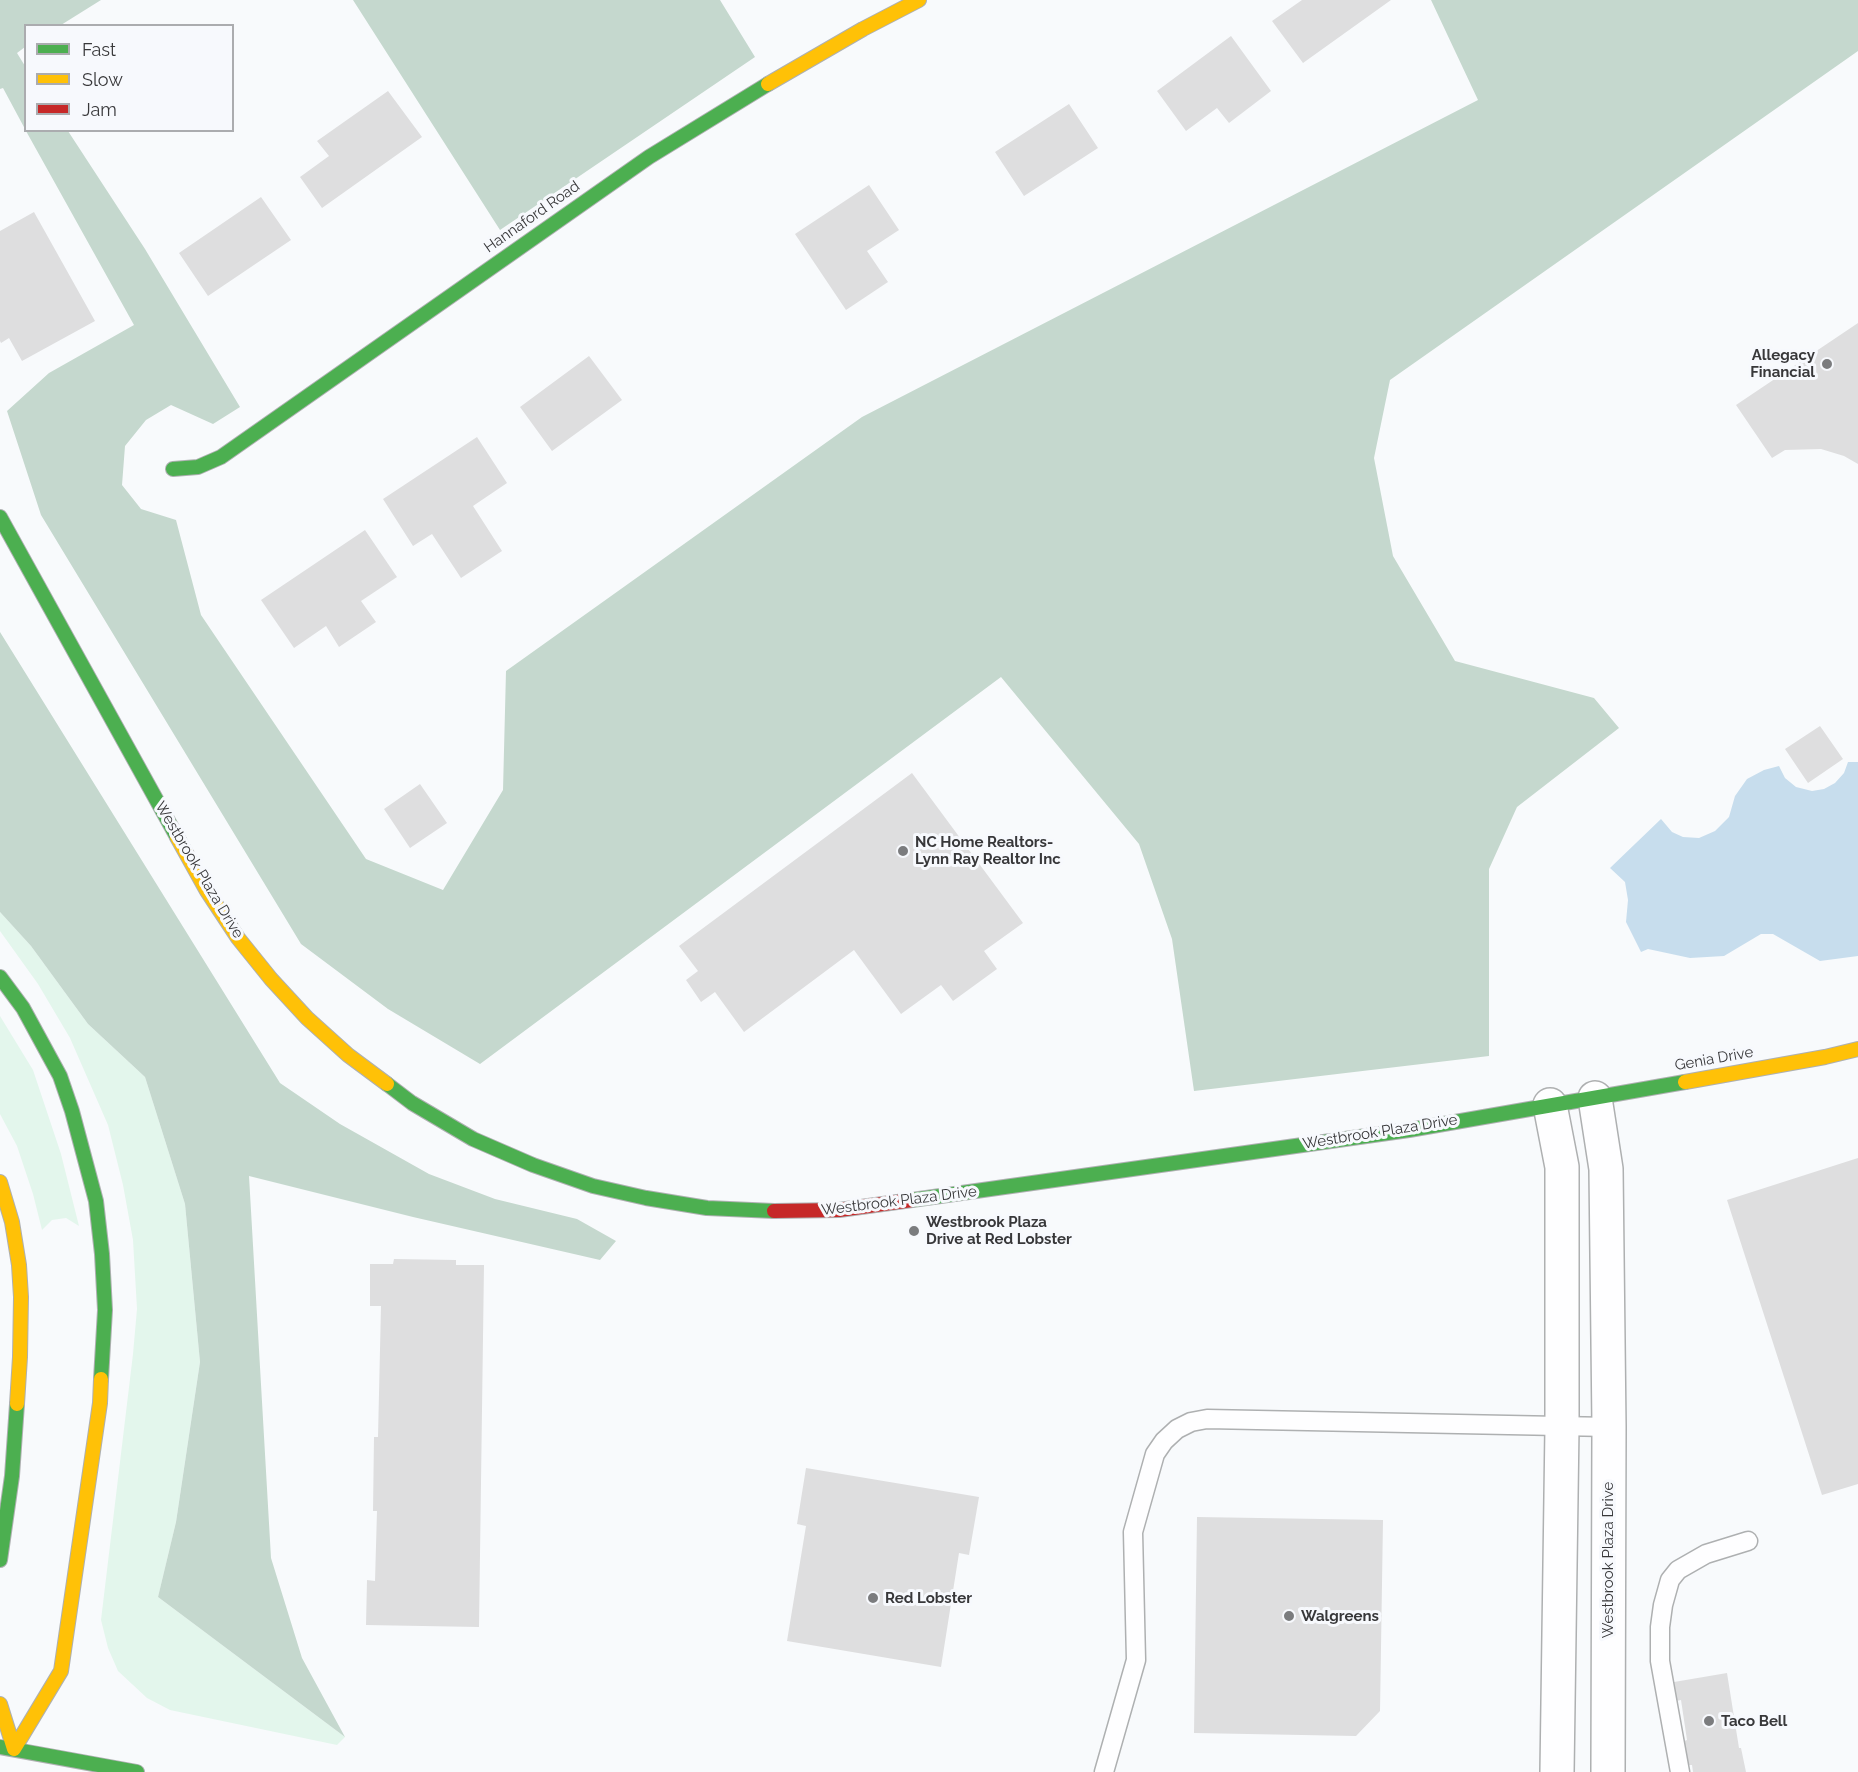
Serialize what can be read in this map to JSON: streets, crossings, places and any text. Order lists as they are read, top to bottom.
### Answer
{
  "streets": {
    "main road": ["Hannaford Road", "Westbrook Plaza Drive", "Genia Drive"]
  },
  "crossings": [
    ["Westbrook Plaza Drive", "Genia Drive"]
  ],
  "places": [
    "Allegacy Financial",
    "NC Home Realtors- Lynn Ray Realtor Inc",
    "Westbrook Plaza Drive at Red Lobster",
    "Red Lobster",
    "Walgreens",
    "Taco Bell"
  ],
  "legend": ["Fast", "Slow", "Jam"]
}
